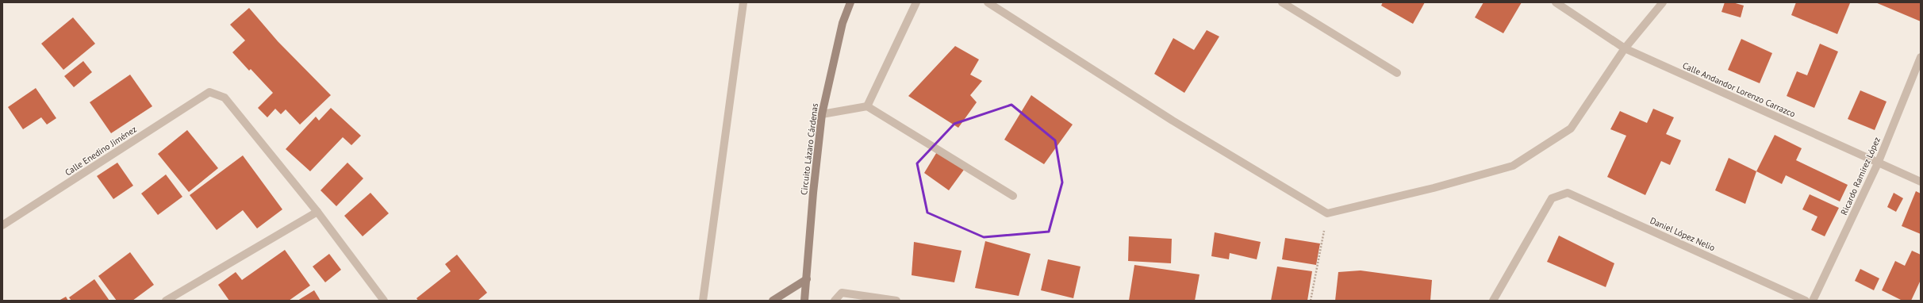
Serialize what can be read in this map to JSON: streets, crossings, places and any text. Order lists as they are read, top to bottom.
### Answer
{
  "streets": {
    "street": [
      "Calle Andandor Lorenzo Carrazco",
      "Circuito Lázaro Cárdenas",
      "Calle Enedino Jiménez",
      "Ricardo Ramírez López",
      "Daniel López Nelio"
    ]
  },
  "crossings": [
    ["Calle Andandor Lorenzo Carrazco", "Ricardo Ramírez López"]
  ]
}
